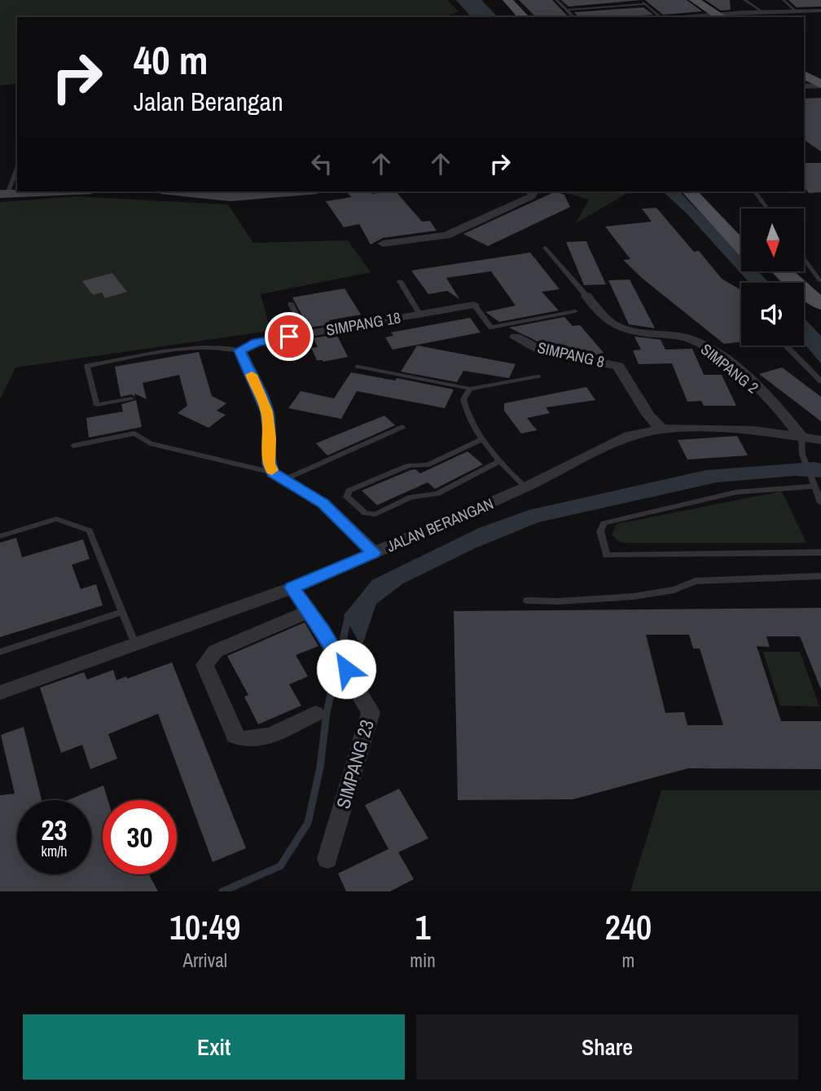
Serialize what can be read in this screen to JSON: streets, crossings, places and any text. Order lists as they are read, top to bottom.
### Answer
{
  "streets": {
    "street": [
      "SIMPANG 18",
      "SIMPANG 8",
      "SIMPANG 2",
      "JALAN BERANGAN",
      "SIMPANG 23"
    ]
  },
  "crossings": [
    ["SIMPANG 8", "JALAN BERANGAN"],
    ["SIMPANG 2", "JALAN BERANGAN"],
    ["JALAN BERANGAN", "SIMPANG 23"]
  ],
  "north": "bottom",
  "page": {
    "turn": ["40 m", "Jalan Berangan"],
    "speed": "23 km/h",
    "limit": "30",
    "eta": [
      "10:49",
      "Arrival",
      "1",
      "min",
      "240",
      "m"
    ],
    "buttons": ["Exit", "Share"]
  }
}
